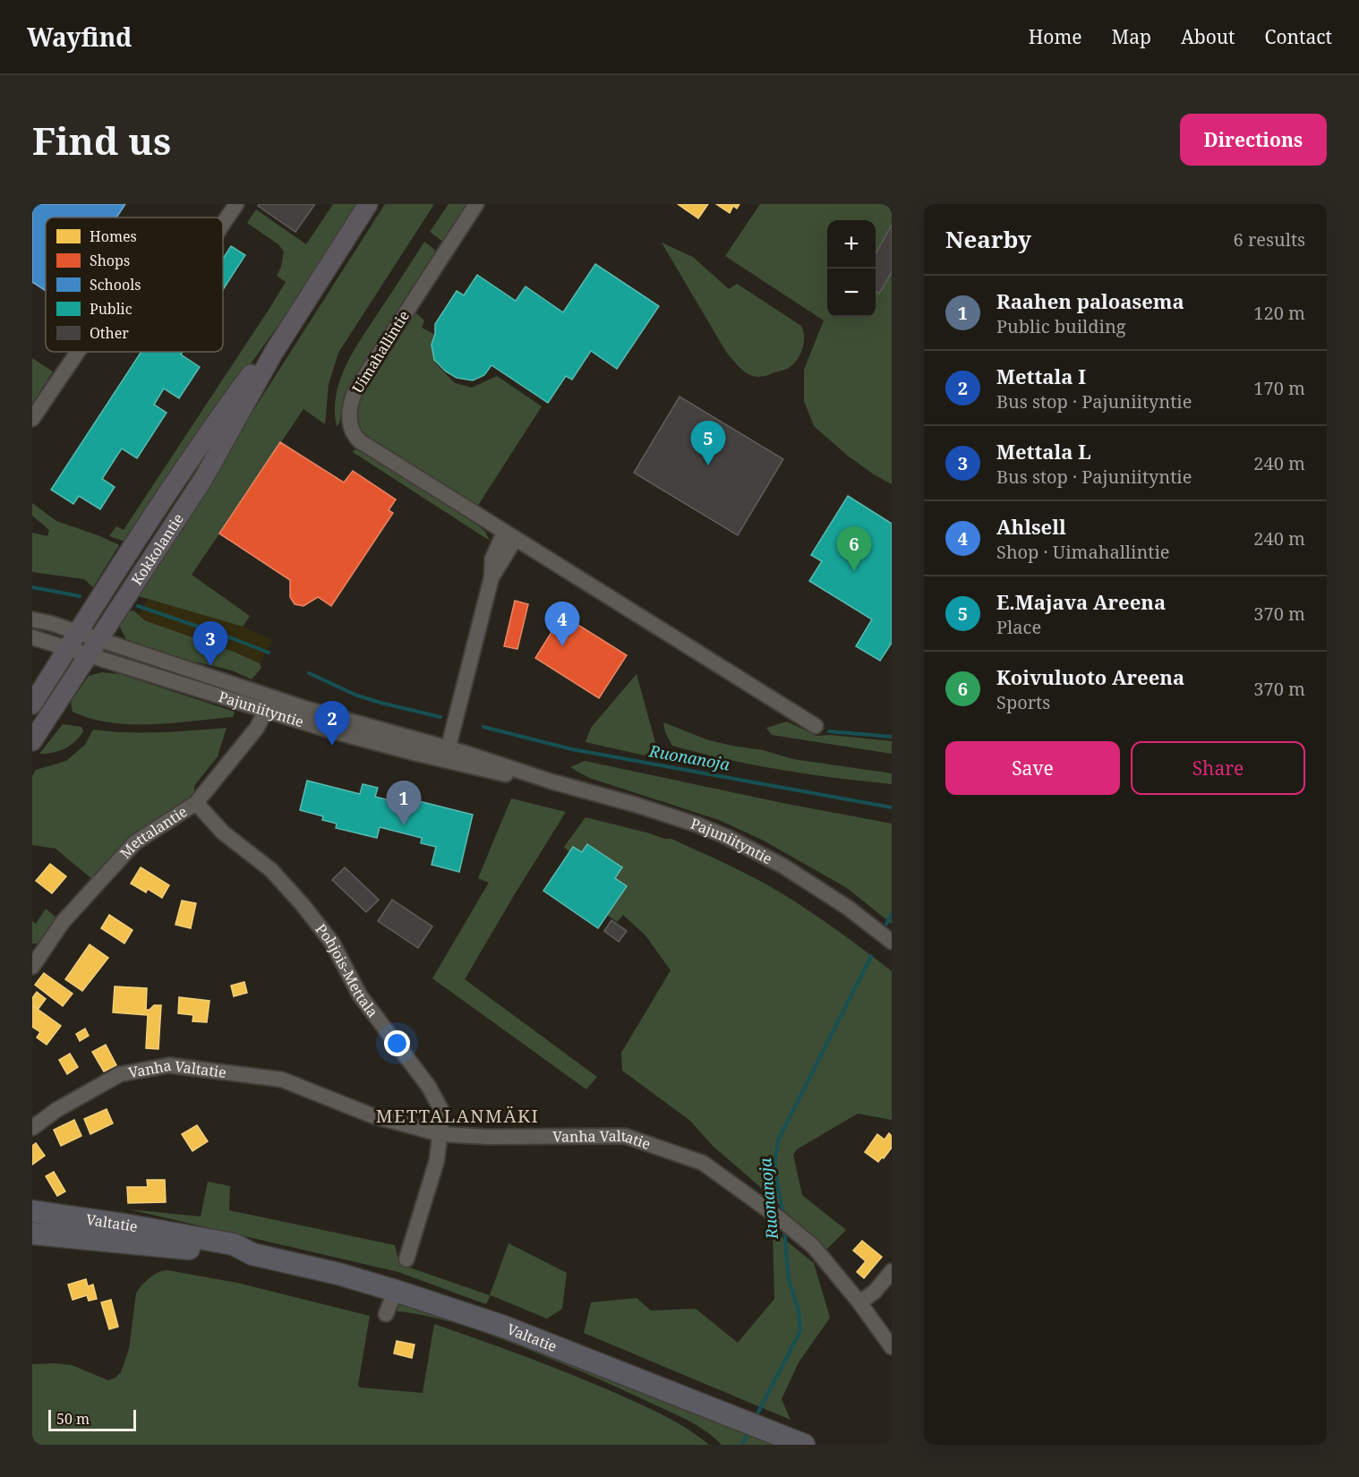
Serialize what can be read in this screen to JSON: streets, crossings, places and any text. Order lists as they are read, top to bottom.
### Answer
{
  "streets": {
    "highway": ["Valtatie"],
    "main road": ["Kokkolantie"],
    "street": [
      "Uimahallintie",
      "Pajuniityntie",
      "Mettalantie",
      "Pohjois-Mettala",
      "Vanha Valtatie"
    ]
  },
  "crossings": [
    ["Kokkolantie", "Pajuniityntie"],
    ["Pajuniityntie", "Mettalantie"],
    ["Mettalantie", "Pohjois-Mettala"],
    ["Pohjois-Mettala", "Vanha Valtatie"]
  ],
  "districts": ["METTALANMÄKI"],
  "water": ["Ruonanoja"],
  "legend": [
    "Homes",
    "Shops",
    "Schools",
    "Public",
    "Other"
  ],
  "scale_bar": "50 m",
  "page": {
    "header": "Wayfind",
    "nav": [
      "Home",
      "Map",
      "About",
      "Contact"
    ],
    "buttons": [
      "Directions",
      ["Save", "Share"]
    ],
    "title": "Find us",
    "heading": ["Nearby", "6 results"],
    "map_buttons": ["+", "−"],
    "list": [
      {
        "mark": "1",
        "name": "Raahen paloasema",
        "note": "Public building",
        "value": "120 m"
      },
      {
        "mark": "2",
        "name": "Mettala I",
        "note": "Bus stop · Pajuniityntie",
        "value": "170 m"
      },
      {
        "mark": "3",
        "name": "Mettala L",
        "note": "Bus stop · Pajuniityntie",
        "value": "240 m"
      },
      {
        "mark": "4",
        "name": "Ahlsell",
        "note": "Shop · Uimahallintie",
        "value": "240 m"
      },
      {
        "mark": "5",
        "name": "E.Majava Areena",
        "note": "Place",
        "value": "370 m"
      },
      {
        "mark": "6",
        "name": "Koivuluoto Areena",
        "note": "Sports",
        "value": "370 m"
      }
    ],
    "pins": [
      "5",
      "6",
      "4",
      "3",
      "2",
      "1"
    ],
    "scale": "50 m"
  }
}
